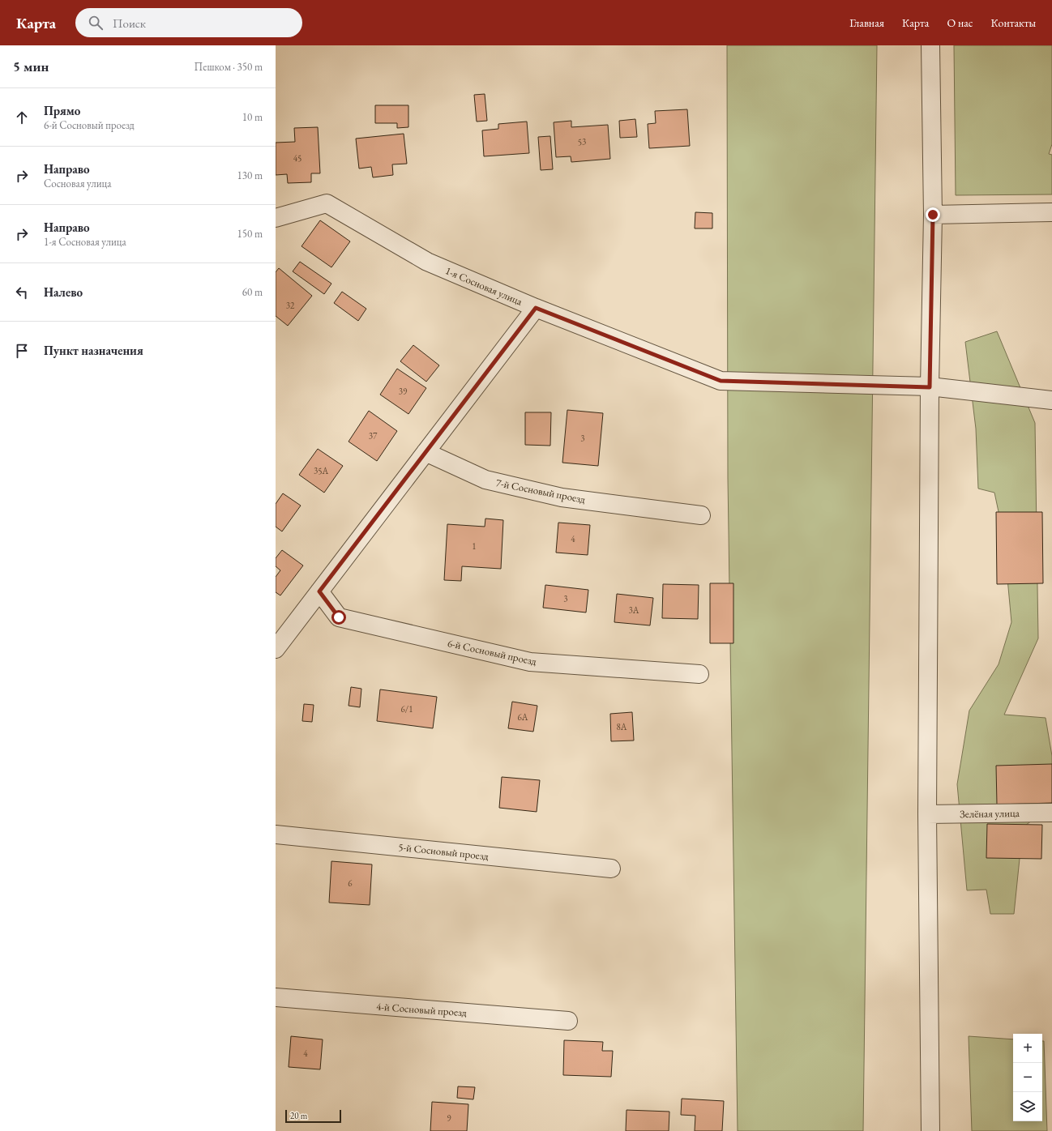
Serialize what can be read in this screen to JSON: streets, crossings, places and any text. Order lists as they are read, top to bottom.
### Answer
{
  "streets": {
    "street": [
      "1-я Сосновая улица",
      "7-й Сосновый проезд",
      "6-й Сосновый проезд",
      "Зелёная улица",
      "5-й Сосновый проезд",
      "4-й Сосновый проезд"
    ]
  },
  "house_numbers": [
    "53",
    "45",
    "32",
    "39",
    "37",
    "3",
    "35А",
    "4",
    "1",
    "3",
    "3А",
    "6/1",
    "6А",
    "8А",
    "6",
    "4",
    "9"
  ],
  "scale_bar": "20 m",
  "page": {
    "header": "Карта",
    "search": "Поиск",
    "nav": [
      "Главная",
      "Карта",
      "О нас",
      "Контакты"
    ],
    "heading": ["5 мин", "Пешком · 350 m"],
    "list": [
      ["Прямо", "6-й Сосновый проезд", "10 m"],
      ["Направо", "Сосновая улица", "130 m"],
      ["Направо", "1-я Сосновая улица", "150 m"],
      ["Налево", "60 m"],
      "Пункт назначения"
    ],
    "map_buttons": ["+", "−"],
    "scale": "20 m"
  }
}
